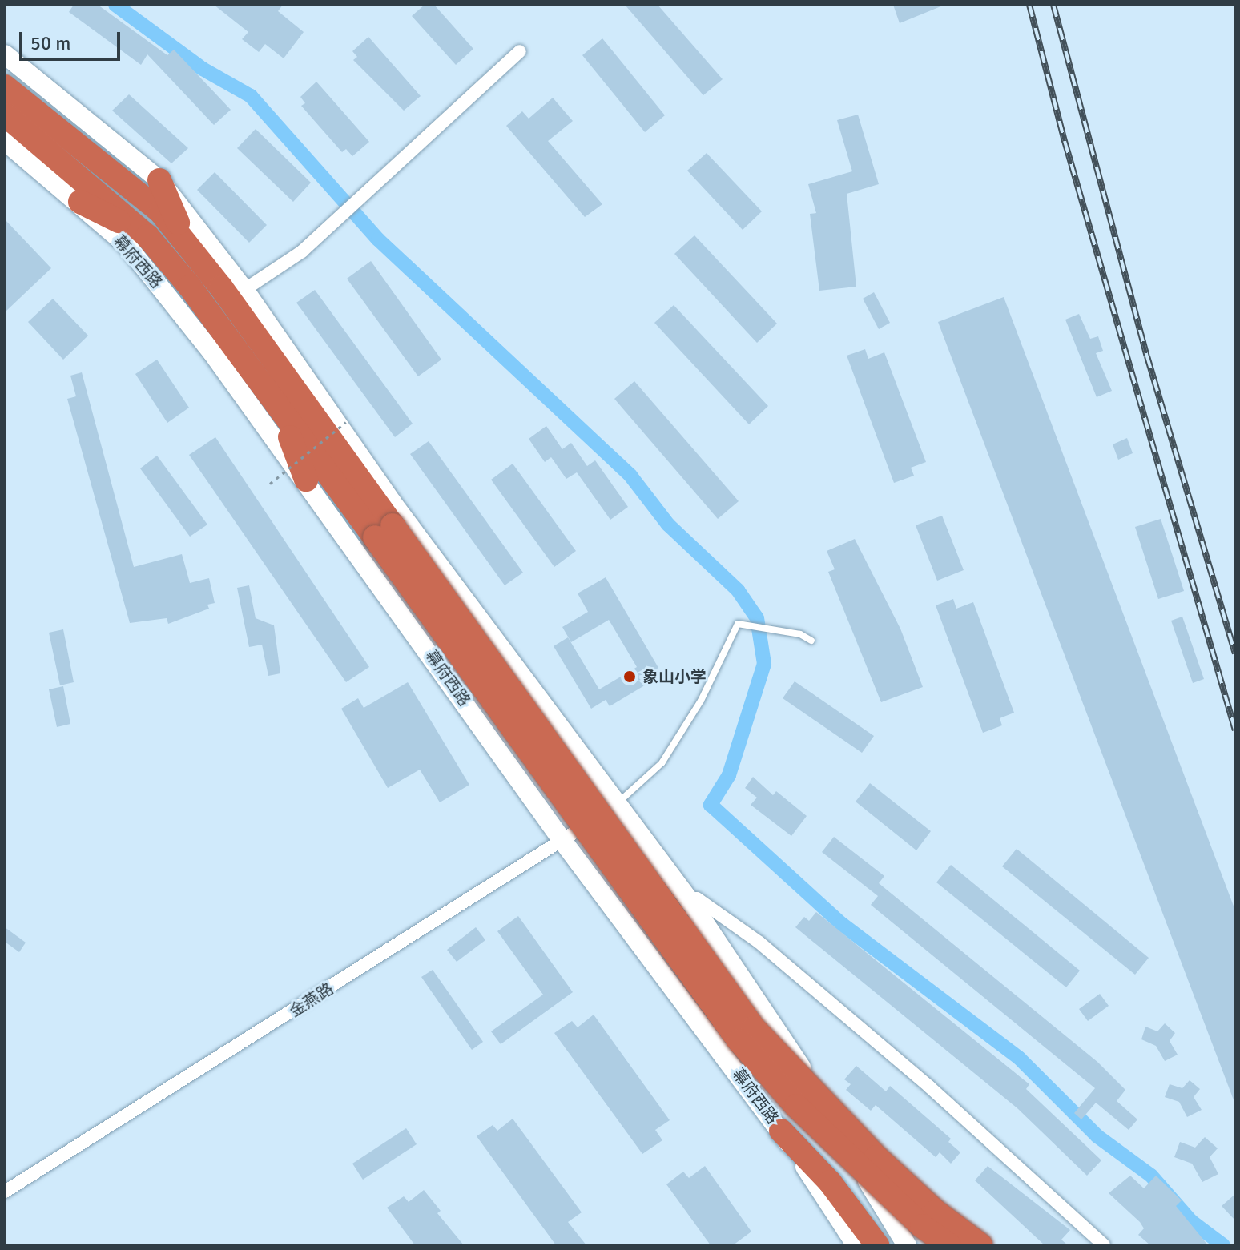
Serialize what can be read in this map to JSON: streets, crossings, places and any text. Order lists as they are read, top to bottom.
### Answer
{
  "streets": {
    "highway": ["幕府西路"],
    "street": ["金燕路"]
  },
  "crossings": [
    ["幕府西路", "金燕路"]
  ],
  "places": ["象山小学"],
  "scale_bar": "50 m"
}
